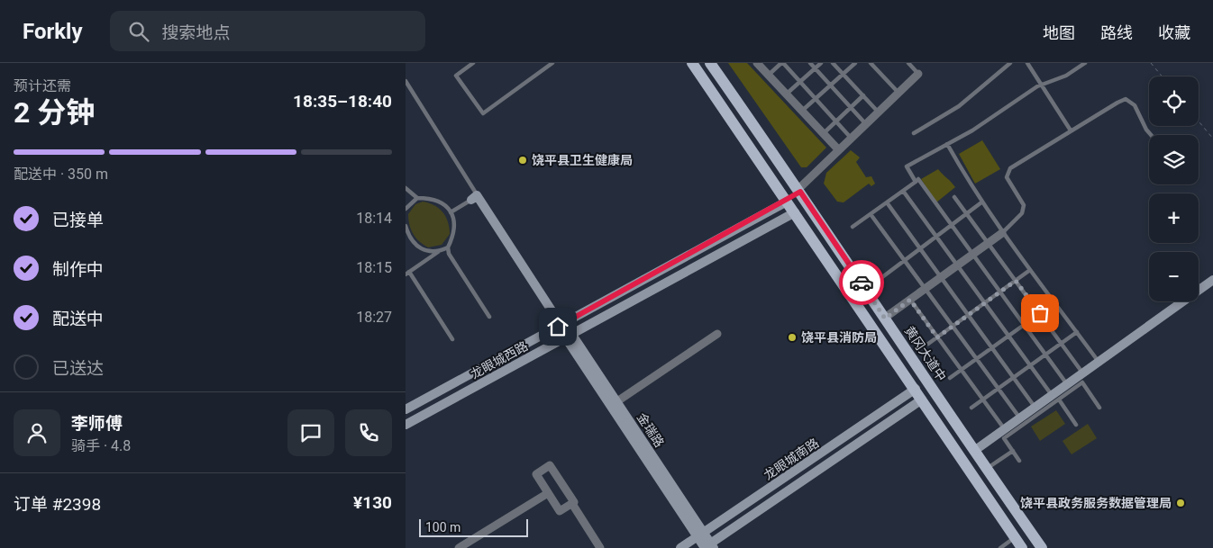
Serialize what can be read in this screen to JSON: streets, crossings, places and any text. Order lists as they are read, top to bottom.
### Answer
{
  "streets": {
    "main road": [
      "黄冈大道中",
      "龙眼城西路",
      "金瑞路",
      "龙眼城南路"
    ]
  },
  "crossings": [
    ["金瑞路", "龙眼城南路"]
  ],
  "places": ["饶平县卫生健康局", "饶平县消防局", "饶平县政务服务数据管理局"],
  "scale_bar": "100 m",
  "page": {
    "header": "Forkly",
    "search": "搜索地点",
    "nav": ["地图", "路线", "收藏"],
    "heading": ["2 分钟", "预计还需", "18:35–18:40"],
    "panel": [
      "李师傅",
      "骑手 · 4.8",
      "订单 #2398",
      "¥130"
    ],
    "map_buttons": ["+", "−"],
    "bar": "配送中 · 350 m",
    "list": [
      ["已接单", "18:14"],
      ["制作中", "18:15"],
      ["配送中", "18:27"],
      "已送达"
    ],
    "scale": "100 m"
  }
}
